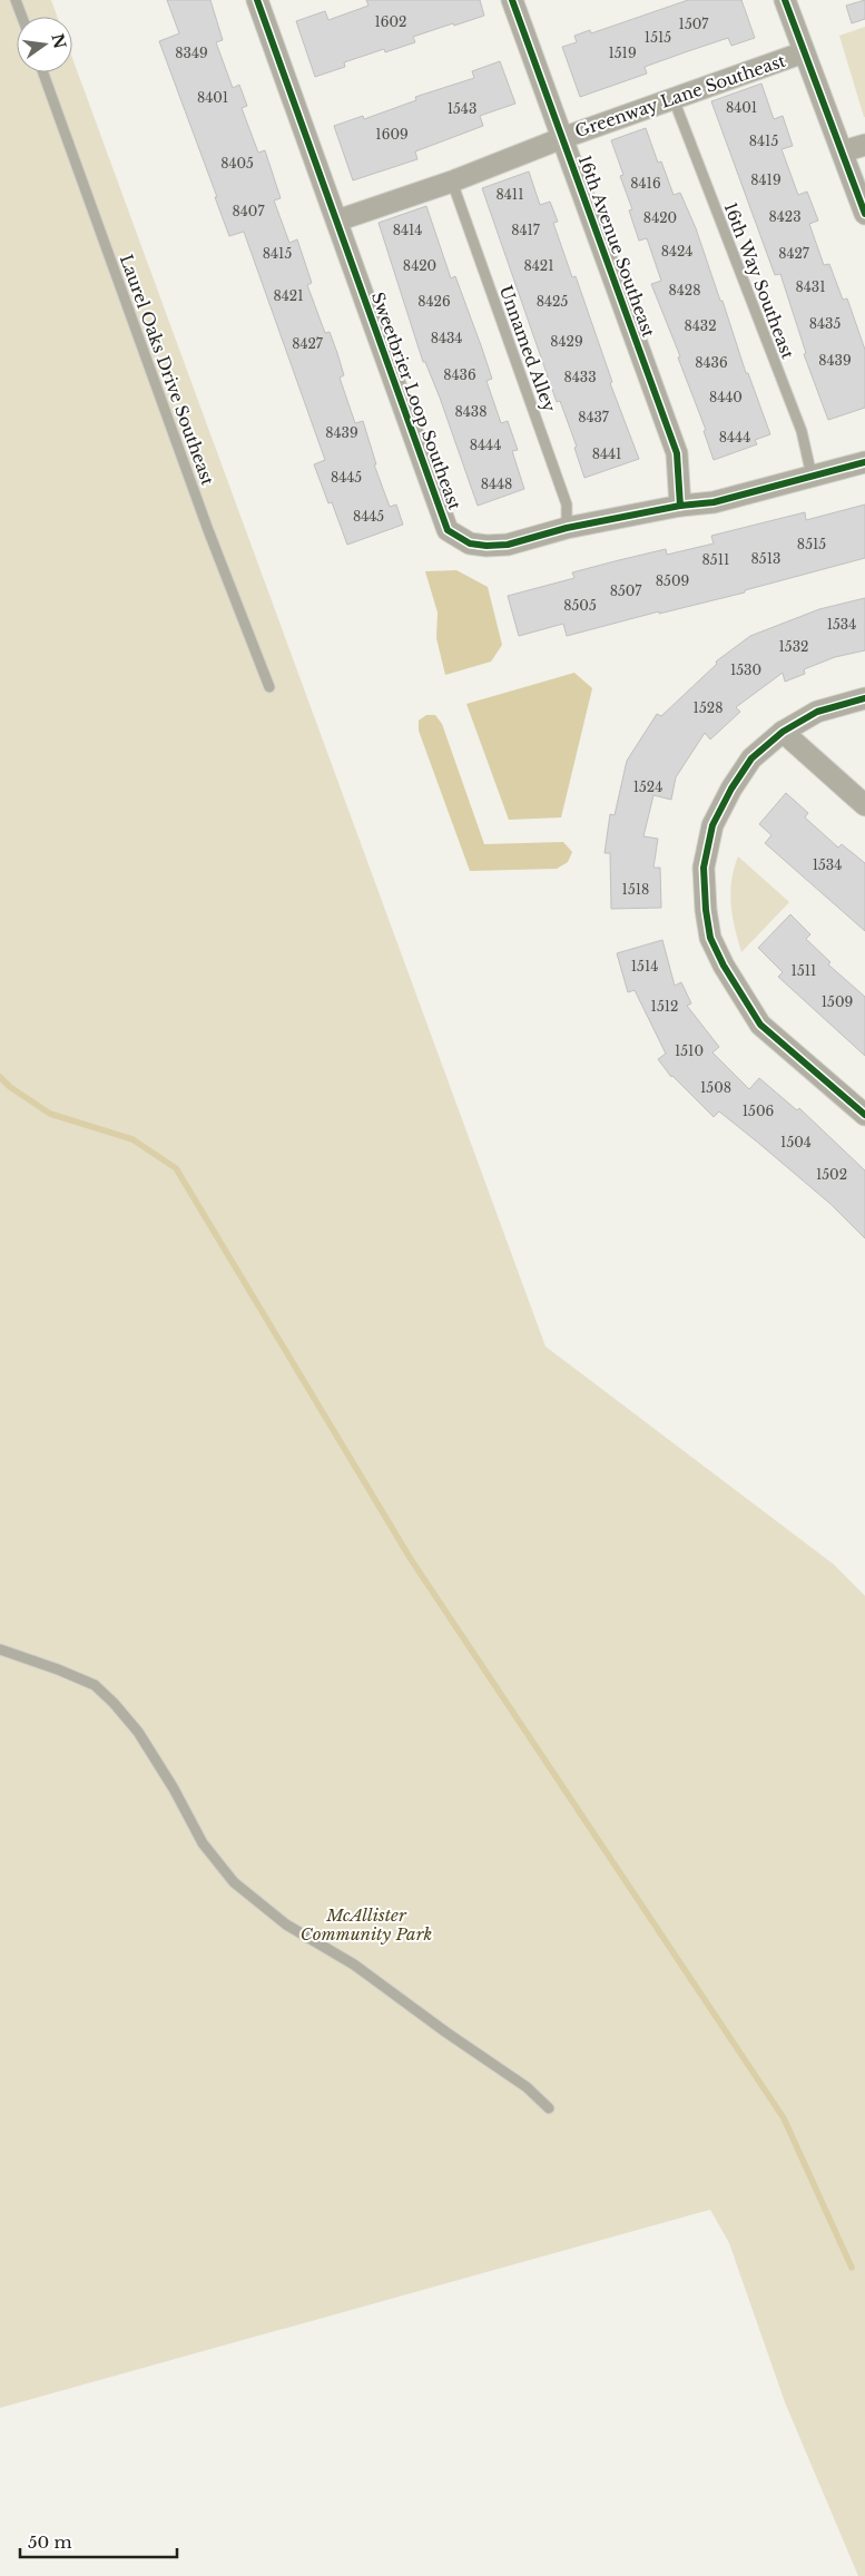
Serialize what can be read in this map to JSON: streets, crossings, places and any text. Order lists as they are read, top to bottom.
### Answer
{
  "streets": {
    "street": ["Greenway Lane Southeast", "16th Avenue Southeast", "Sweetbrier Loop Southeast"],
    "lane": ["16th Way Southeast", "Unnamed Alley", "Laurel Oaks Drive Southeast"]
  },
  "crossings": [
    ["Greenway Lane Southeast", "16th Avenue Southeast"],
    ["Greenway Lane Southeast", "16th Way Southeast"],
    ["Greenway Lane Southeast", "Unnamed Alley"],
    ["Greenway Lane Southeast", "Sweetbrier Loop Southeast"],
    ["16th Avenue Southeast", "Sweetbrier Loop Southeast"],
    ["16th Way Southeast", "Sweetbrier Loop Southeast"],
    ["Unnamed Alley", "Sweetbrier Loop Southeast"]
  ],
  "parks": ["McAllister Community Park"],
  "house_numbers": [
    "1602",
    "1507",
    "1515",
    "8349",
    "1519",
    "8401",
    "8401",
    "1543",
    "1609",
    "8415",
    "8405",
    "8419",
    "8416",
    "8411",
    "8407",
    "8423",
    "8420",
    "8414",
    "8417",
    "8424",
    "8415",
    "8427",
    "8420",
    "8421",
    "8431",
    "8428",
    "8421",
    "8426",
    "8425",
    "8435",
    "8432",
    "8434",
    "8429",
    "8427",
    "8439",
    "8436",
    "8436",
    "8433",
    "8440",
    "8438",
    "8437",
    "8439",
    "8444",
    "8444",
    "8441",
    "8445",
    "8448",
    "8445",
    "8515",
    "8513",
    "8511",
    "8509",
    "8507",
    "8505",
    "1534",
    "1532",
    "1530",
    "1528",
    "1524",
    "1534",
    "1518",
    "1514",
    "1511",
    "1509",
    "1512",
    "1510",
    "1508",
    "1506",
    "1504",
    "1502"
  ],
  "scale_bar": "50 m",
  "north": "right"
}
